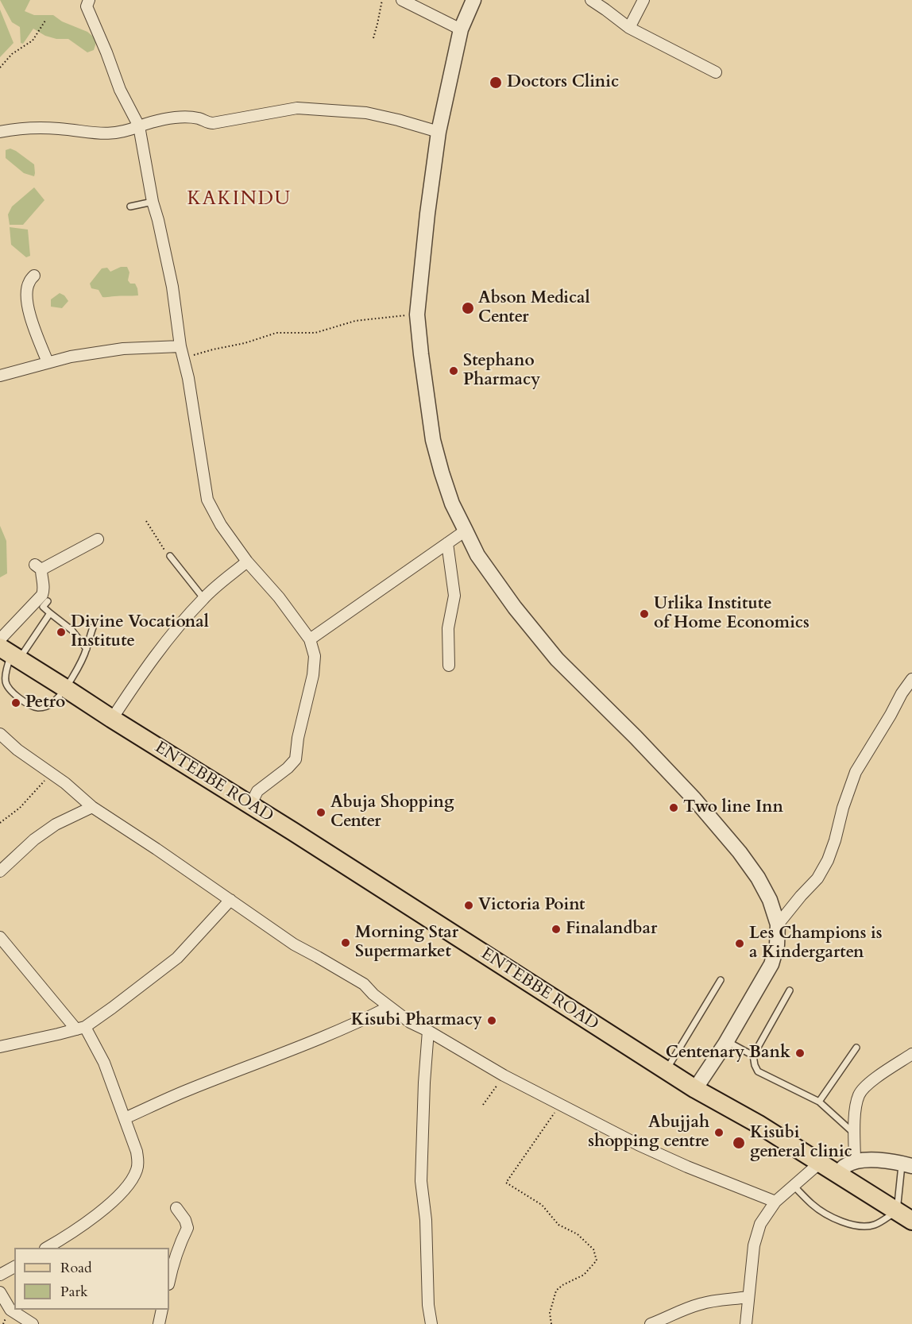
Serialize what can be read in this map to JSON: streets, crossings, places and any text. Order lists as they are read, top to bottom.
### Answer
{
  "streets": {
    "main road": ["ENTEBBE ROAD"]
  },
  "districts": ["KAKINDU"],
  "places": [
    "Doctors Clinic",
    "Abson Medical Center",
    "Stephano Pharmacy",
    "Urlika Institute of Home Economics",
    "Divine Vocational Institute",
    "Petro",
    "Two line Inn",
    "Abuja Shopping Center",
    "Victoria Point",
    "Finalandbar",
    "Morning Star Supermarket",
    "Les Champions is a Kindergarten",
    "Kisubi Pharmacy",
    "Centenary Bank",
    "Abujjah shopping centre",
    "Kisubi general clinic"
  ],
  "legend": ["Road", "Park"]
}
